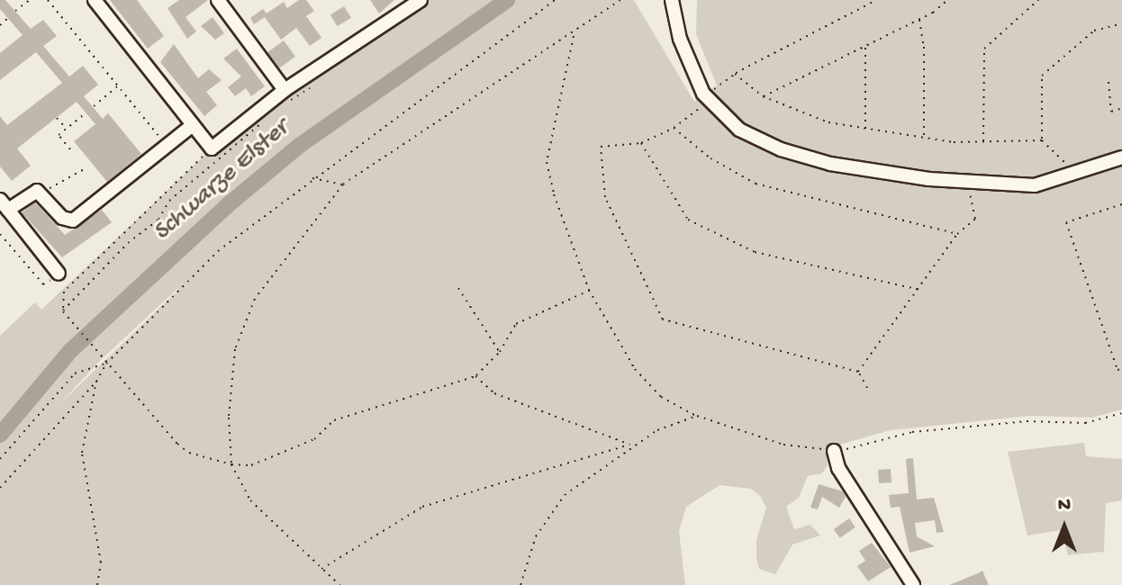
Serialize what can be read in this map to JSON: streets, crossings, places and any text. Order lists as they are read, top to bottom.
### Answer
{
  "water": ["Schwarze Elster"],
  "north": "top"
}
